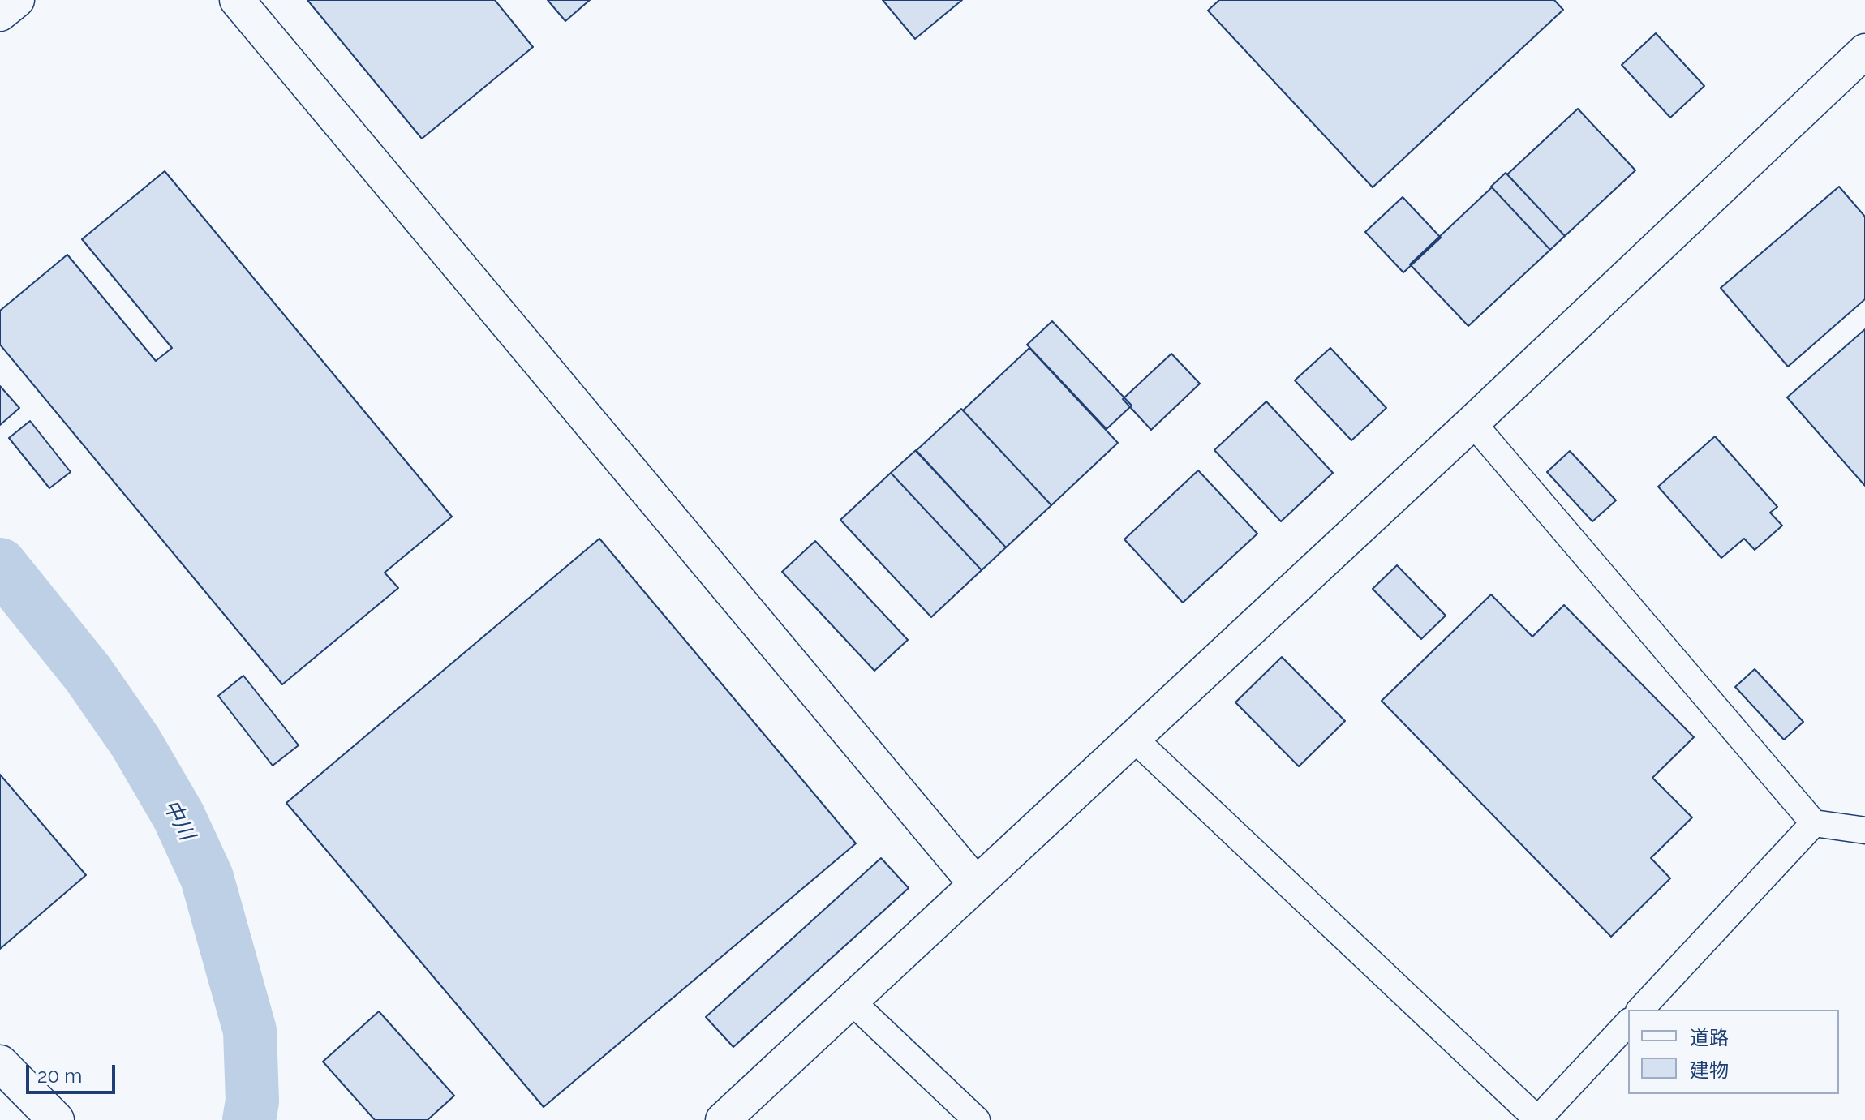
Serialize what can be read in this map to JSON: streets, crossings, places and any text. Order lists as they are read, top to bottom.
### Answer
{
  "water": ["中川"],
  "legend": ["道路", "建物"],
  "scale_bar": "20 m"
}
